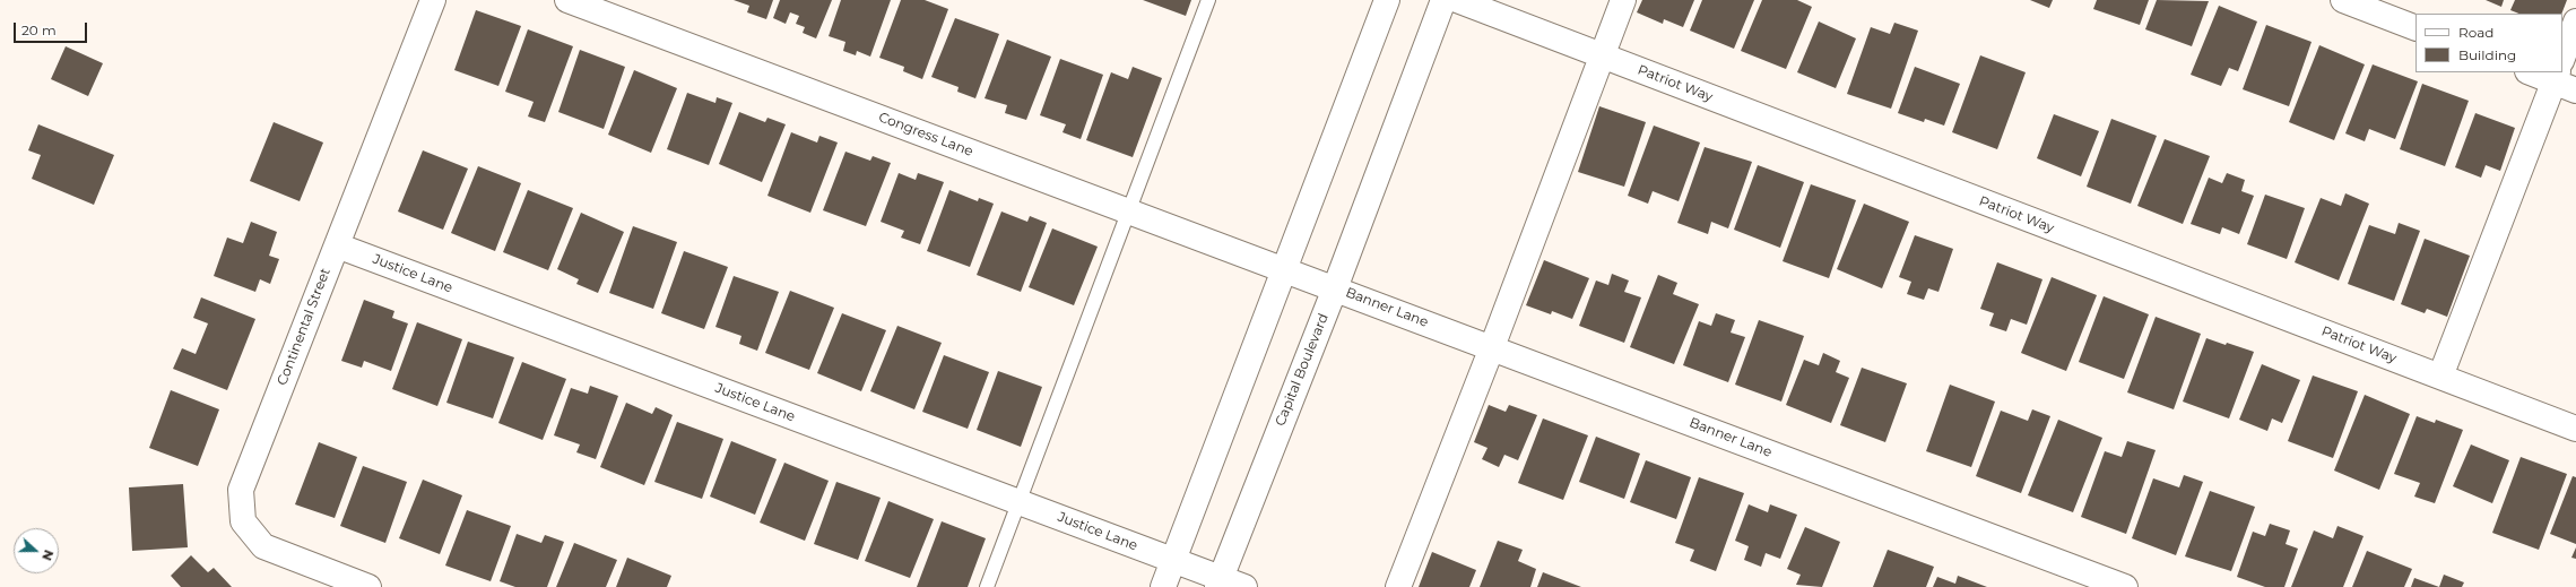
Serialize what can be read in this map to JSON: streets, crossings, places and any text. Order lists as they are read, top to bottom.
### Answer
{
  "streets": {
    "street": [
      "Patriot Way",
      "Congress Lane",
      "Justice Lane",
      "Banner Lane",
      "Continental Street",
      "Capital Boulevard"
    ]
  },
  "crossings": [
    ["Congress Lane", "Banner Lane"],
    ["Justice Lane", "Continental Street"],
    ["Justice Lane", "Capital Boulevard"],
    ["Banner Lane", "Capital Boulevard"]
  ],
  "legend": ["Road", "Building"],
  "scale_bar": "20 m",
  "north": "right"
}
